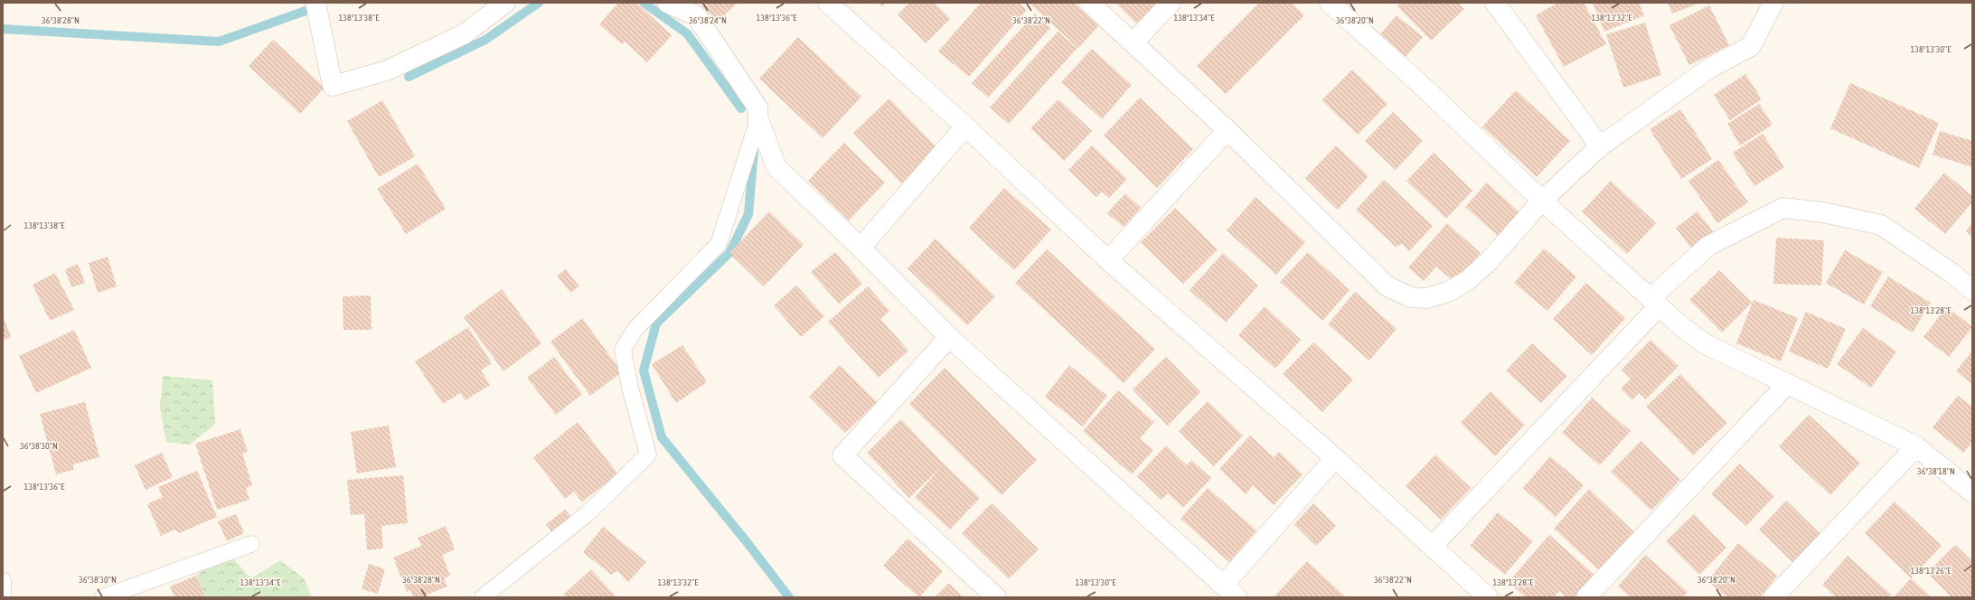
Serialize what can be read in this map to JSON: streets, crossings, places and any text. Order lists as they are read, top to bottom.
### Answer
{
  "coordinates": [
    "138°13'32\"E",
    "138°13'38\"E",
    "138°13'36\"E",
    "138°13'34\"E",
    "36°38'22\"N",
    "36°38'28\"N",
    "36°38'24\"N",
    "36°38'20\"N",
    "138°13'30\"E",
    "138°13'28\"E",
    "36°38'30\"N",
    "36°38'18\"N",
    "138°13'26\"E"
  ]
}
